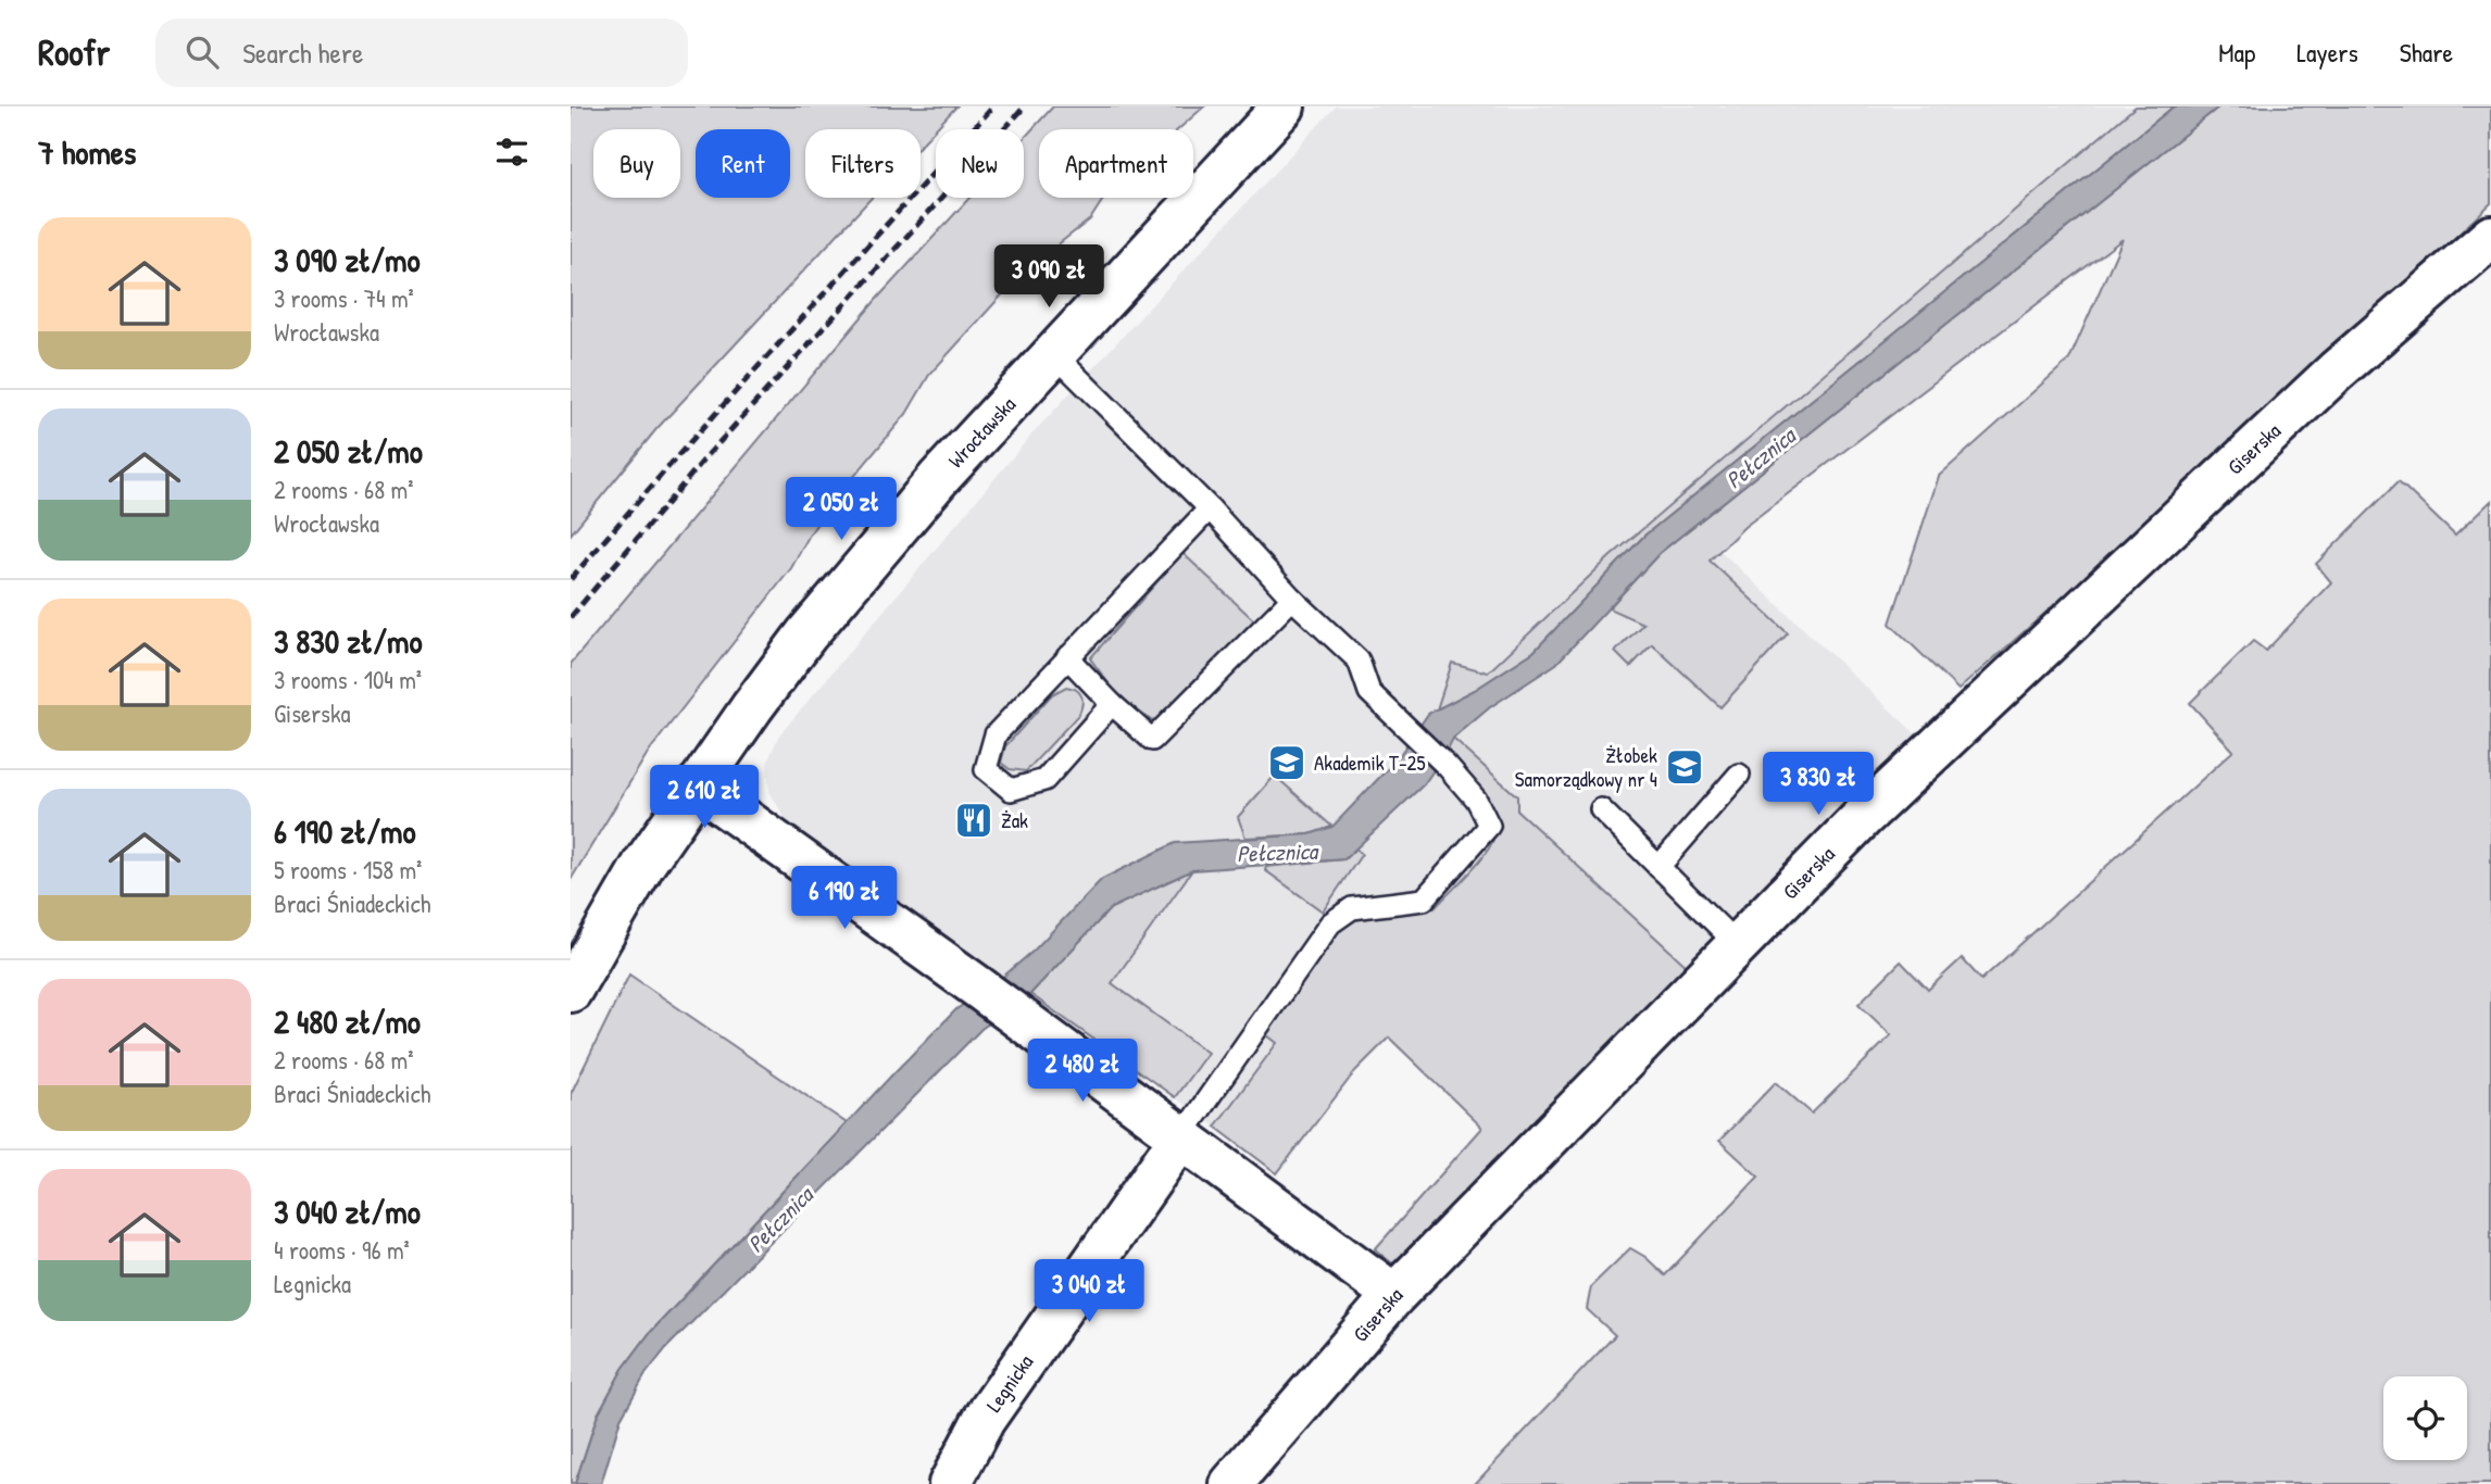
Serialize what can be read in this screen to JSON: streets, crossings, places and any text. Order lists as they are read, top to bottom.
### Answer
{
  "streets": {
    "street": ["Wrocławska", "Giserska", "Legnicka"]
  },
  "water": ["Pełcznica"],
  "places": {
    "school or university": ["Akademik T-25", "Żłobek Samorządkowy nr 4"],
    "restaurant": ["Żak"]
  },
  "page": {
    "header": "Roofr",
    "search": "Search here",
    "nav": ["Map", "Layers", "Share"],
    "heading": "7 homes",
    "chip": [
      "Buy",
      "Rent",
      "Filters",
      "New",
      "Apartment"
    ],
    "list": [
      {
        "name": "3 090 zł/mo",
        "note": "3 rooms · 74 m² · Wrocławska"
      },
      {
        "name": "2 050 zł/mo",
        "note": "2 rooms · 68 m² · Wrocławska"
      },
      {
        "name": "3 830 zł/mo",
        "note": "3 rooms · 104 m² · Giserska"
      },
      {
        "name": "6 190 zł/mo",
        "note": "5 rooms · 158 m² · Braci Śniadeckich"
      },
      {
        "name": "2 480 zł/mo",
        "note": "2 rooms · 68 m² · Braci Śniadeckich"
      },
      {
        "name": "3 040 zł/mo",
        "note": "4 rooms · 96 m² · Legnicka"
      }
    ],
    "price": [
      "3 090 zł",
      "2 050 zł",
      "3 830 zł",
      "2 610 zł",
      "6 190 zł",
      "2 480 zł",
      "3 040 zł"
    ]
  }
}
